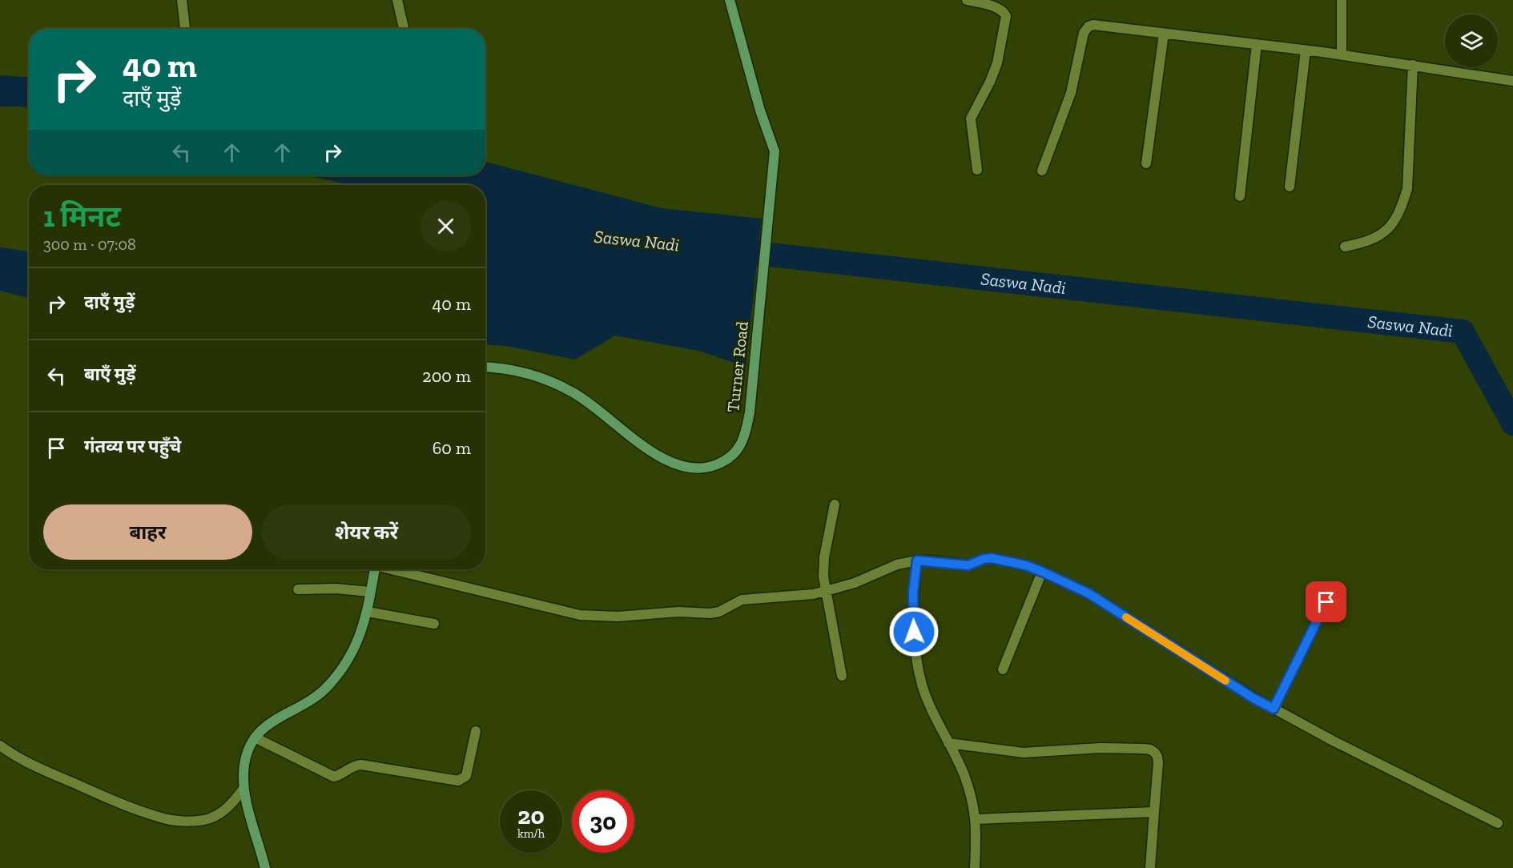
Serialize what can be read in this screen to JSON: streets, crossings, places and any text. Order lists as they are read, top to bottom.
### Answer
{
  "streets": {
    "main road": ["Turner Road"]
  },
  "water": ["Saswa Nadi"],
  "page": {
    "turn": ["40 m", "दाएँ मुड़ें"],
    "heading": ["1 मिनट", "300 m · 07:08"],
    "list": [
      {
        "name": "दाएँ मुड़ें",
        "value": "40 m"
      },
      {
        "name": "बाएँ मुड़ें",
        "value": "200 m"
      },
      {
        "name": "गंतव्य पर पहुँचे",
        "value": "60 m"
      }
    ],
    "buttons": ["बाहर", "शेयर करें"],
    "speed": "20 km/h",
    "limit": "30"
  }
}
